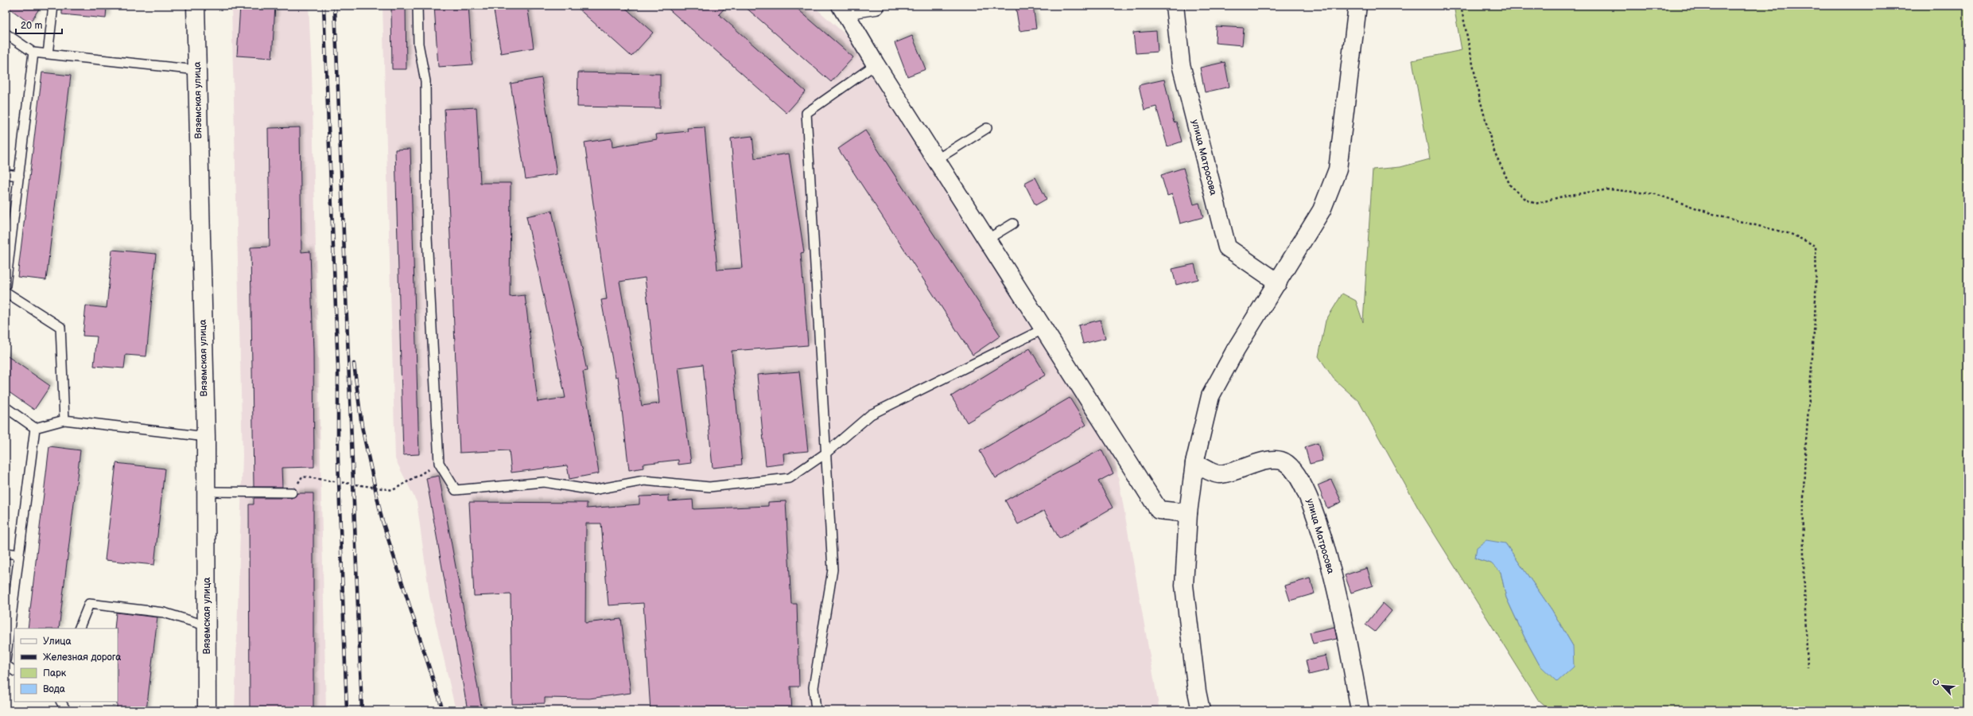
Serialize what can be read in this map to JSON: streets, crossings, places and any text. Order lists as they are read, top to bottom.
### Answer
{
  "streets": {
    "street": ["Вяземская улица", "улица Матросова"]
  },
  "legend": [
    "Улица",
    "Железная дорога",
    "Парк",
    "Вода"
  ],
  "scale_bar": "20 m",
  "north": "top left"
}
